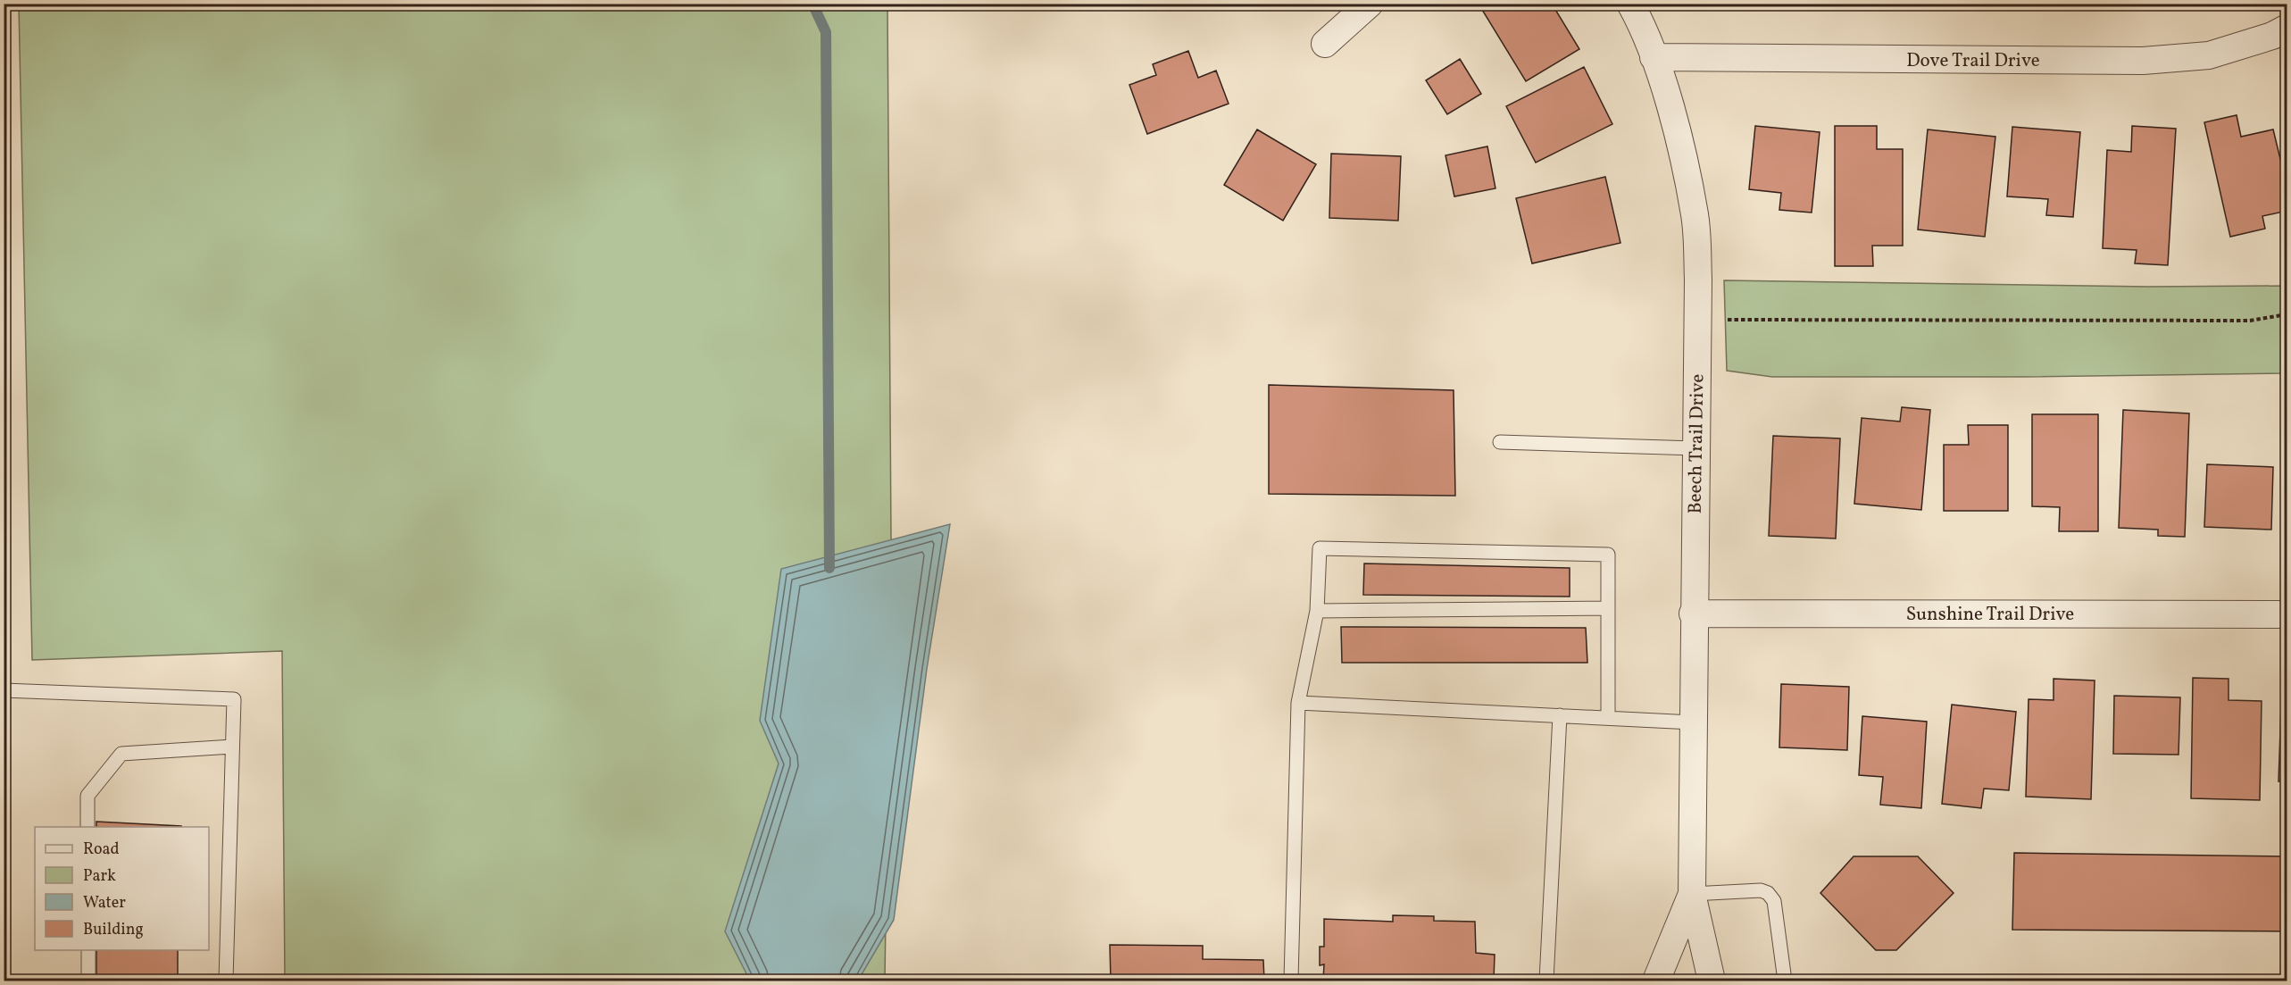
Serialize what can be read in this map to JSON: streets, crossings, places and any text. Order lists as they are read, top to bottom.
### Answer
{
  "streets": {
    "street": ["Dove Trail Drive", "Beech Trail Drive", "Sunshine Trail Drive"]
  },
  "crossings": [
    ["Dove Trail Drive", "Beech Trail Drive"],
    ["Beech Trail Drive", "Sunshine Trail Drive"]
  ],
  "legend": [
    "Road",
    "Park",
    "Water",
    "Building"
  ]
}
